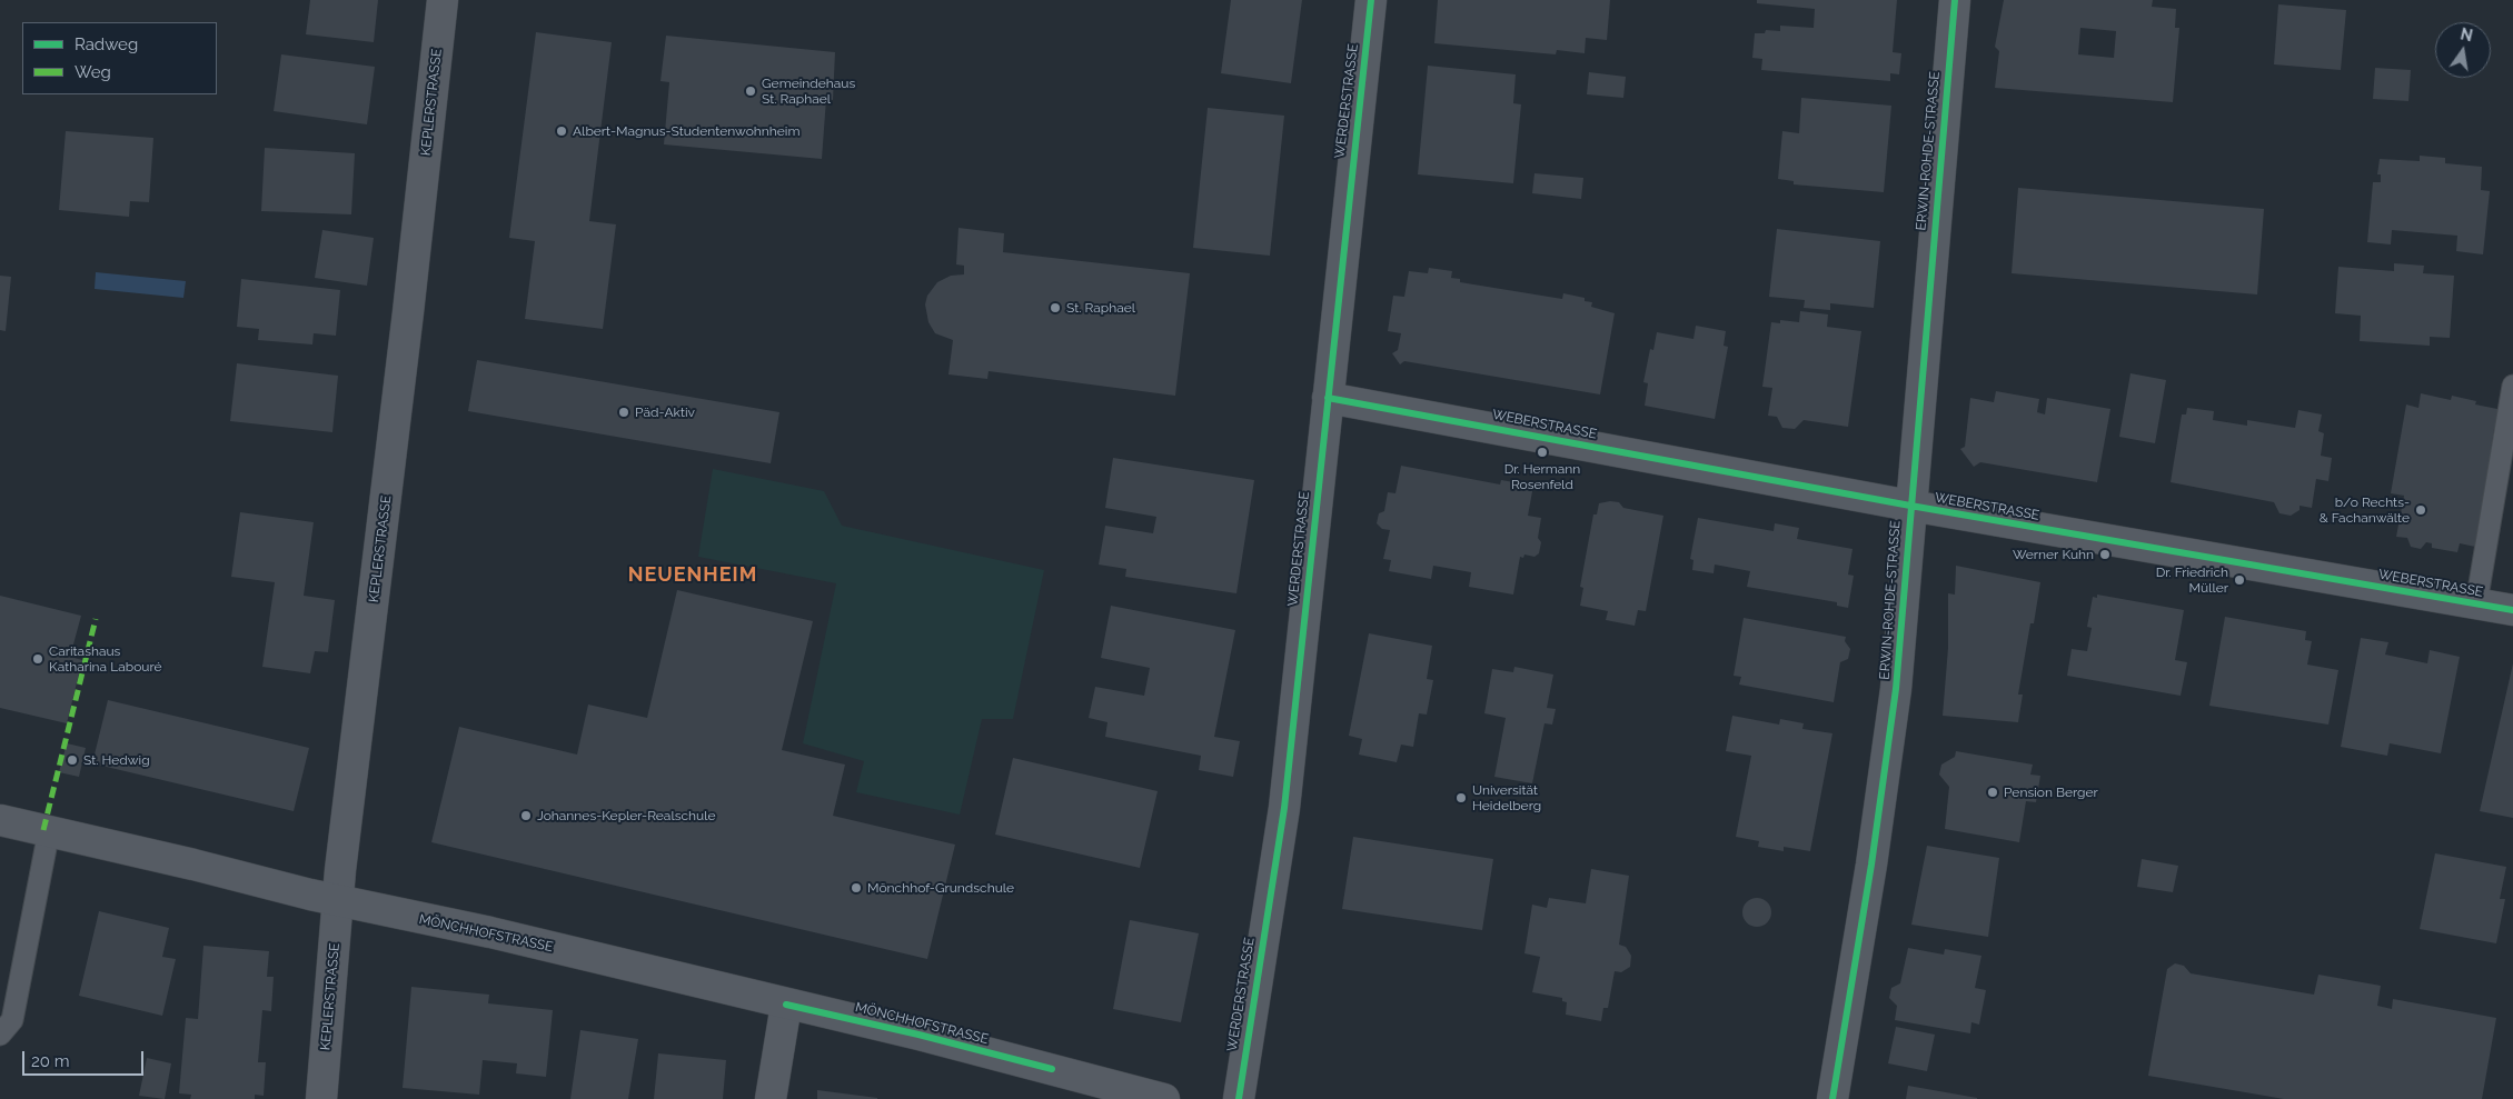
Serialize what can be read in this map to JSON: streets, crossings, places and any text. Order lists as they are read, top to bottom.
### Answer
{
  "streets": {
    "street": [
      "WERDERSTRASSE",
      "KEPLERSTRASSE",
      "ERWIN-ROHDE-STRASSE",
      "WEBERSTRASSE",
      "MÖNCHHOFSTRASSE"
    ]
  },
  "crossings": [
    ["WERDERSTRASSE", "WEBERSTRASSE"],
    ["KEPLERSTRASSE", "MÖNCHHOFSTRASSE"],
    ["ERWIN-ROHDE-STRASSE", "WEBERSTRASSE"]
  ],
  "districts": ["NEUENHEIM"],
  "places": [
    "Gemeindehaus St. Raphael",
    "Albert-Magnus-Studentenwohnheim",
    "St. Raphael",
    "Päd-Aktiv",
    "Dr. Hermann Rosenfeld",
    "b/o Rechts- & Fachanwälte",
    "Werner Kuhn",
    "Dr. Friedrich Müller",
    "Caritashaus Katharina Labouré",
    "St. Hedwig",
    "Pension Berger",
    "Universität Heidelberg",
    "Johannes-Kepler-Realschule",
    "Mönchhof-Grundschule"
  ],
  "legend": ["Radweg", "Weg"],
  "scale_bar": "20 m",
  "north": "top"
}
